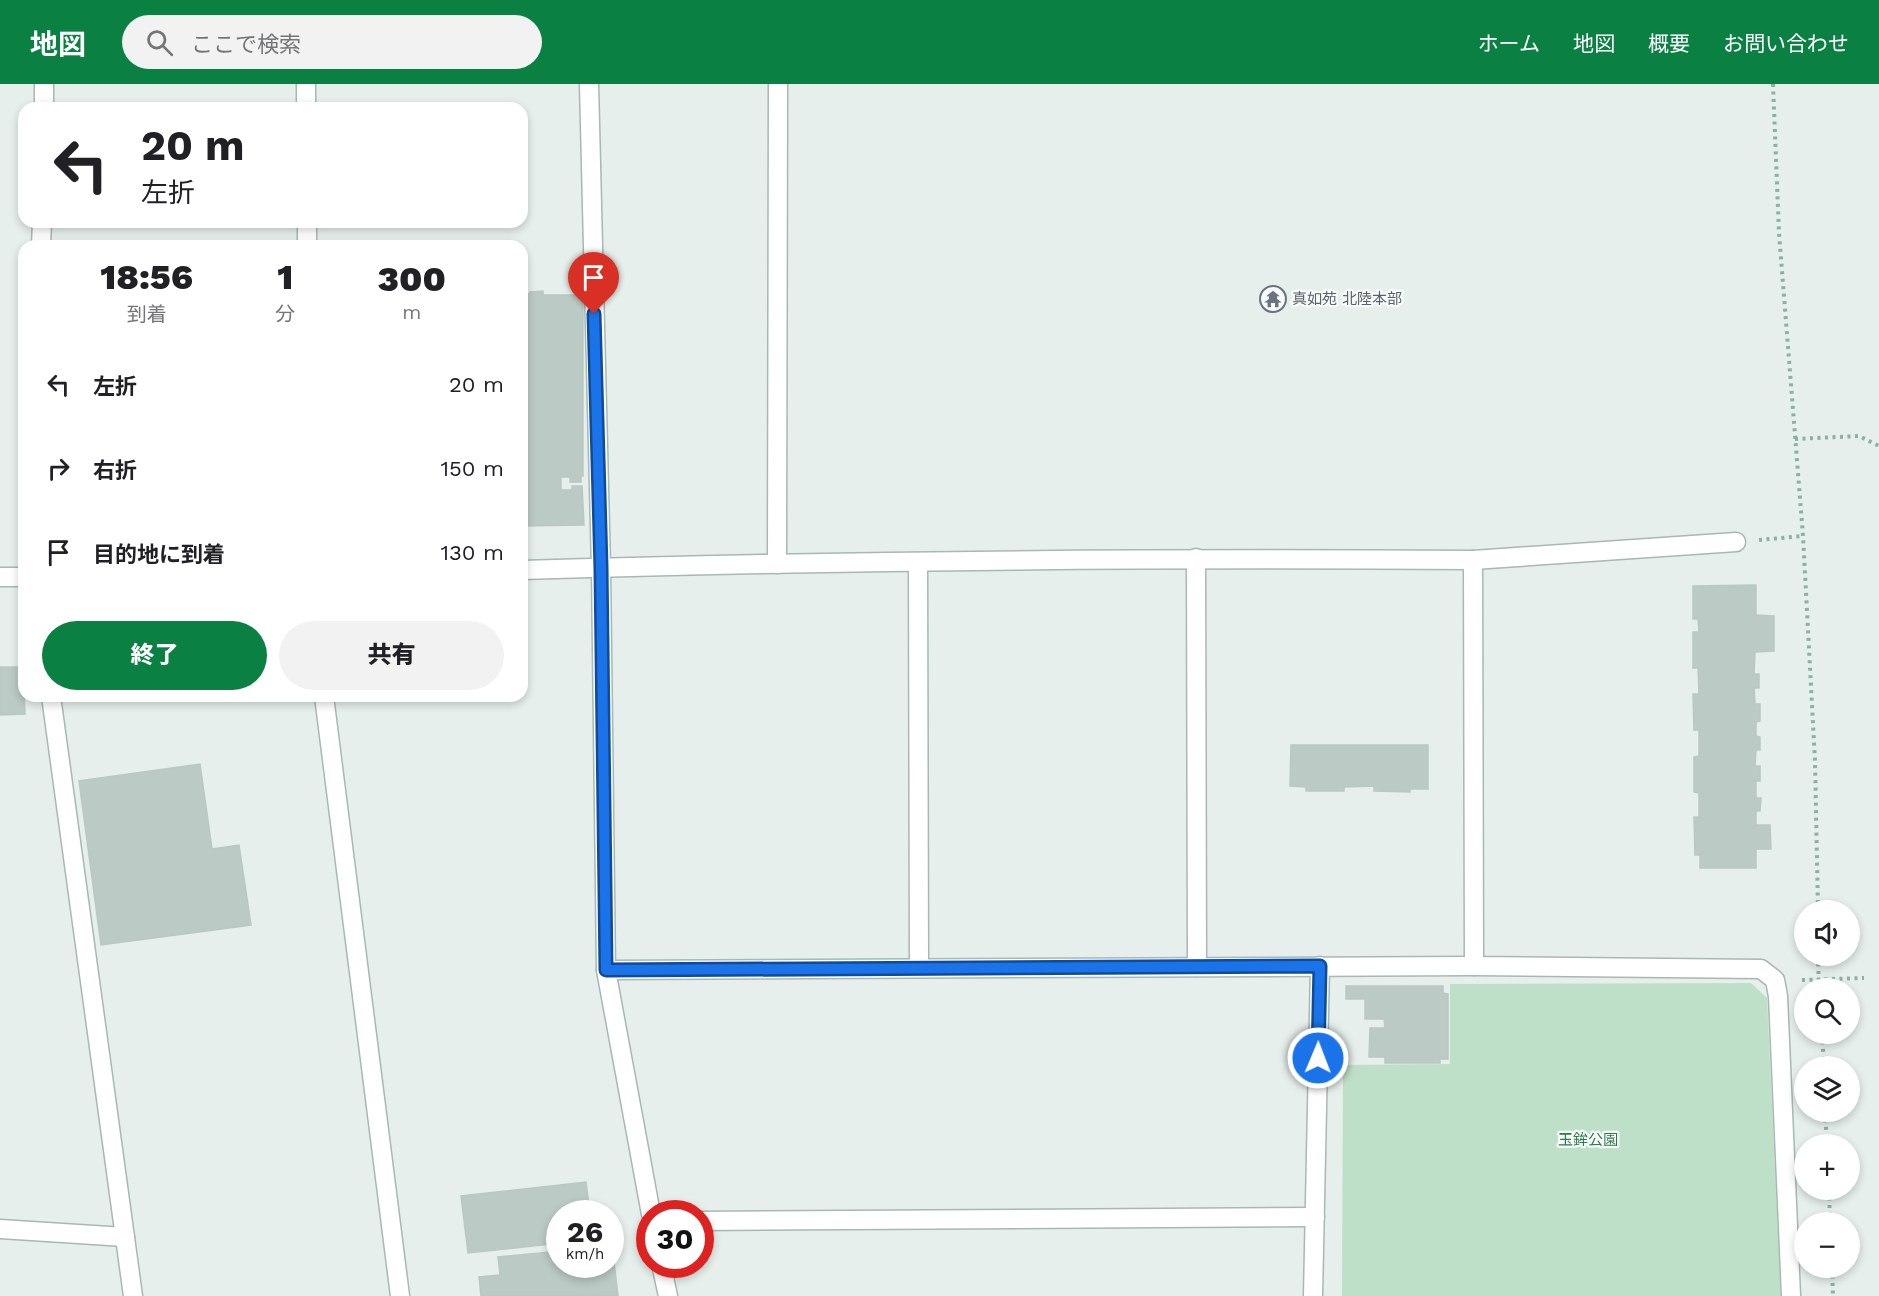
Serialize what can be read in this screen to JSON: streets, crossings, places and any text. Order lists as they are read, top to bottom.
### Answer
{
  "parks": ["玉鉾公園"],
  "places": {
    "temple": ["真如苑 北陸本部"]
  },
  "page": {
    "header": "地図",
    "search": "ここで検索",
    "nav": [
      "ホーム",
      "地図",
      "概要",
      "お問い合わせ"
    ],
    "turn": ["20 m", "左折"],
    "eta": [
      "18:56",
      "到着",
      "1",
      "分",
      "300",
      "m"
    ],
    "list": [
      {
        "name": "左折",
        "value": "20 m"
      },
      {
        "name": "右折",
        "value": "150 m"
      },
      {
        "name": "目的地に到着",
        "value": "130 m"
      }
    ],
    "buttons": ["終了", "共有"],
    "map_buttons": ["+", "−"],
    "speed": "26 km/h",
    "limit": "30"
  }
}
